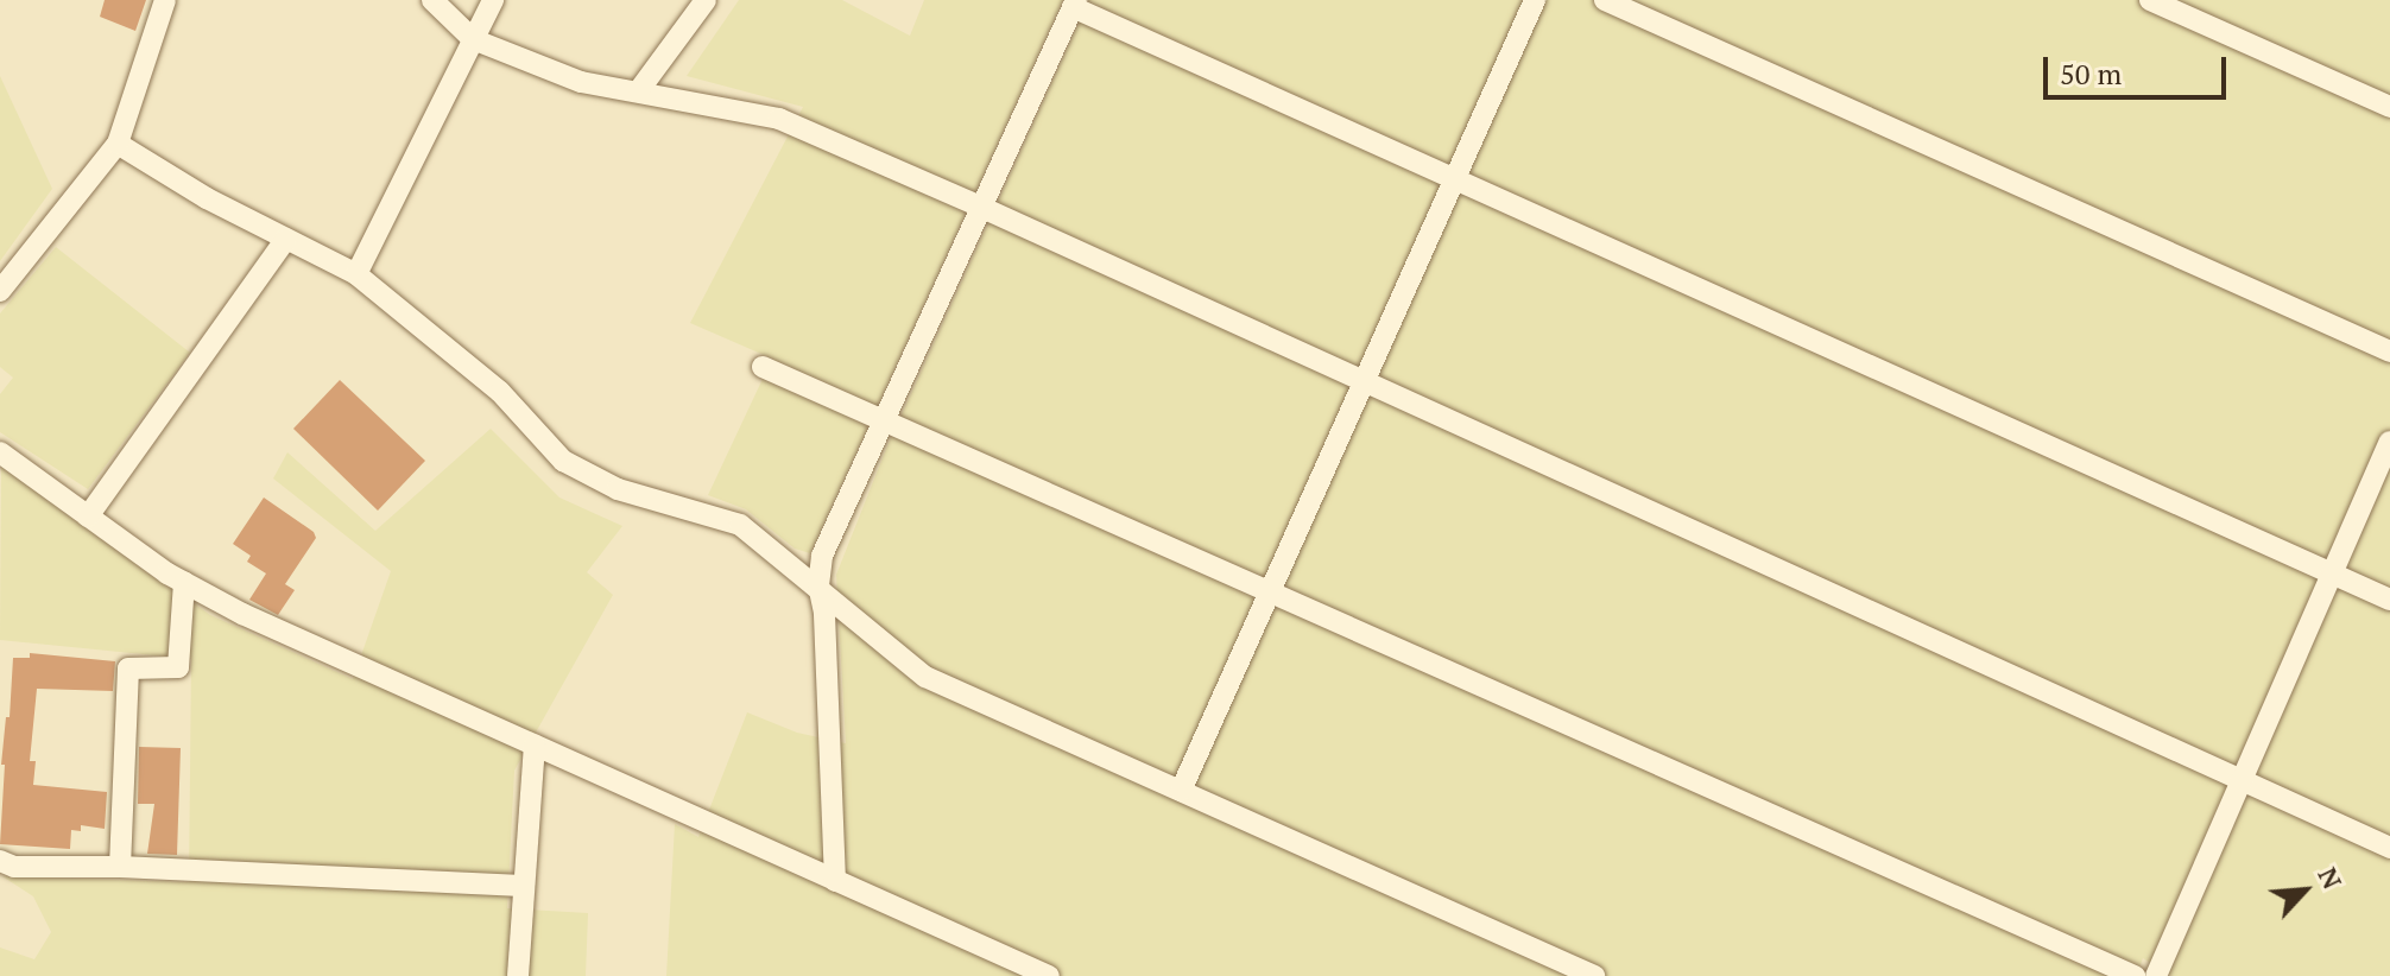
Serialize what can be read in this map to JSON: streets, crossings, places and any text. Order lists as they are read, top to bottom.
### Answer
{
  "scale_bar": "50 m",
  "north": "top right"
}
